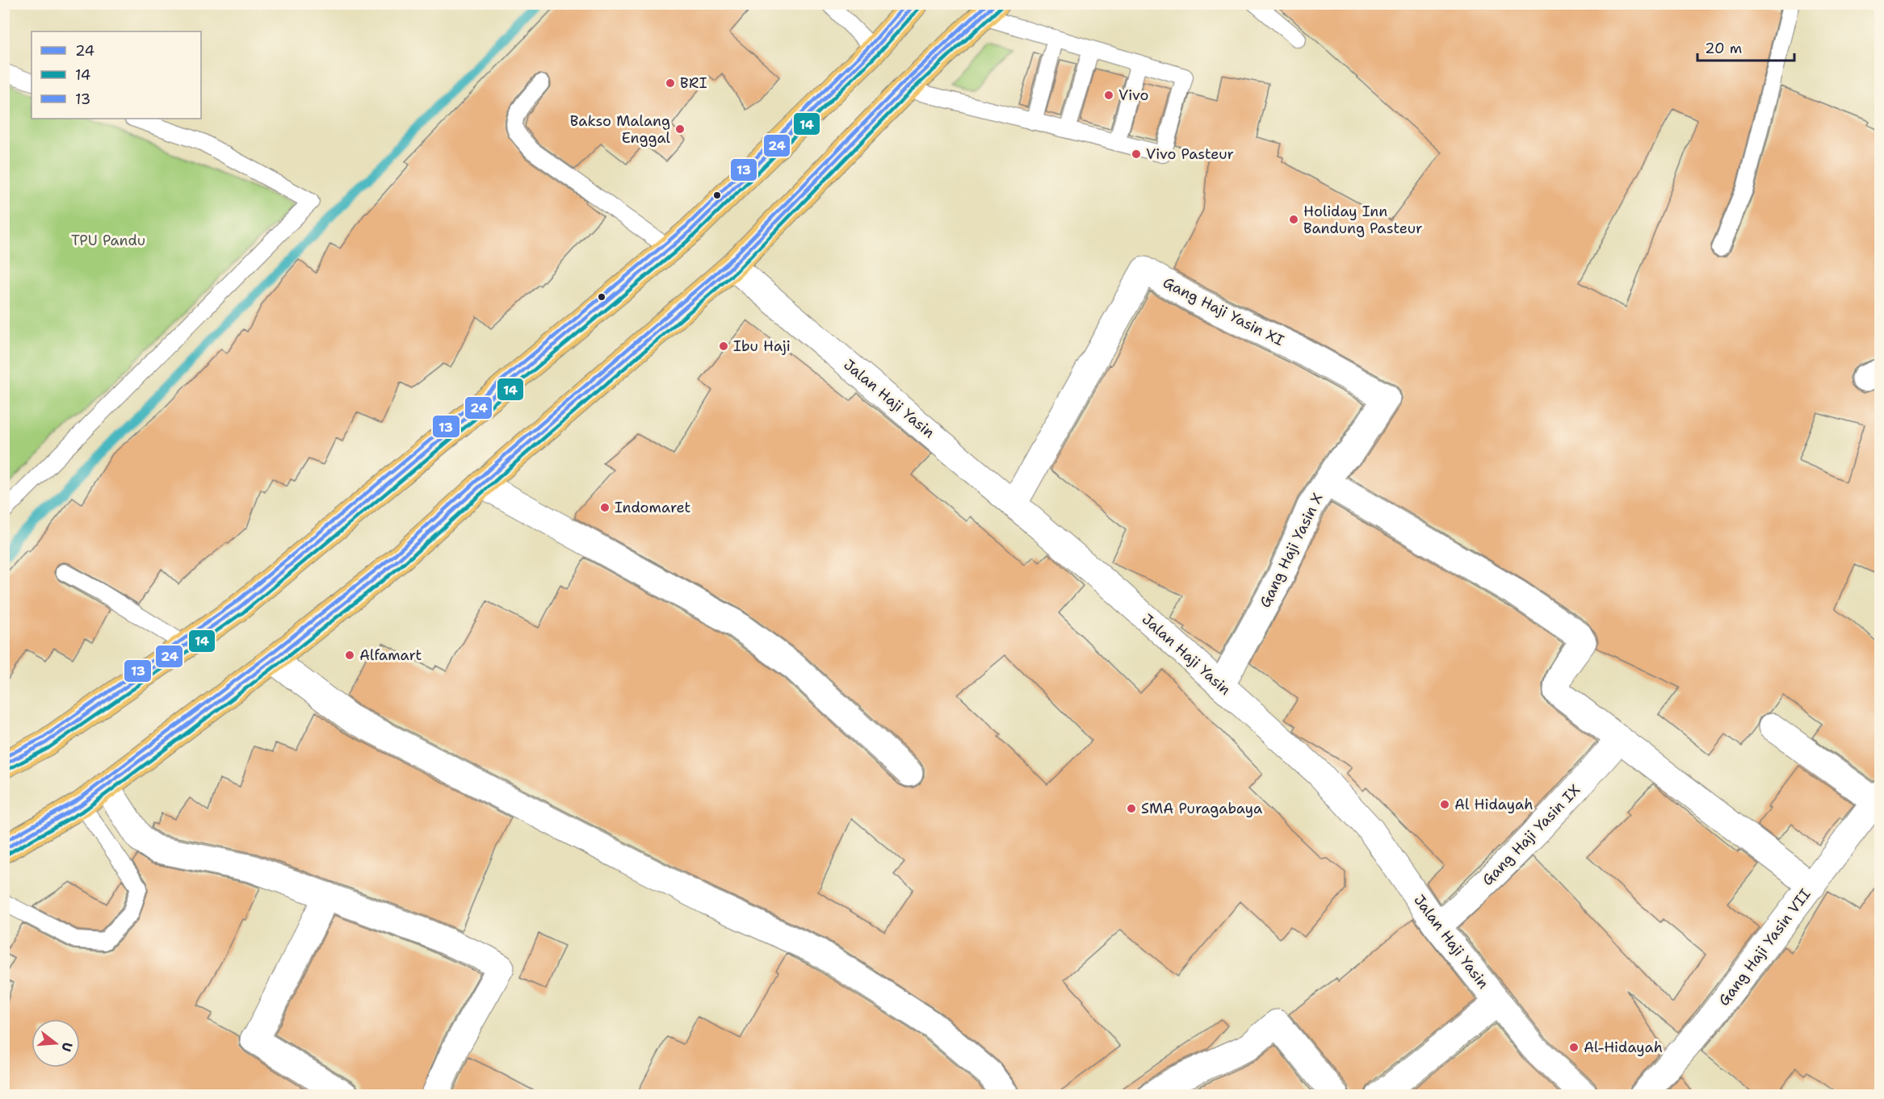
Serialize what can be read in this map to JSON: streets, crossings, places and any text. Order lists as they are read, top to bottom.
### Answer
{
  "streets": {
    "street": [
      "Gang Haji Yasin XI",
      "Jalan Haji Yasin",
      "Gang Haji Yasin X",
      "Gang Haji Yasin IX",
      "Gang Haji Yasin VII"
    ]
  },
  "crossings": [
    ["Gang Haji Yasin XI", "Jalan Haji Yasin"],
    ["Gang Haji Yasin XI", "Gang Haji Yasin X"],
    ["Jalan Haji Yasin", "Gang Haji Yasin X"],
    ["Jalan Haji Yasin", "Gang Haji Yasin IX"]
  ],
  "parks": ["TPU Pandu"],
  "places": [
    "BRI",
    "Vivo",
    "Bakso Malang Enggal",
    "Vivo Pasteur",
    "Holiday Inn Bandung Pasteur",
    "Ibu Haji",
    "Indomaret",
    "Alfamart",
    "Al Hidayah",
    "SMA Puragabaya",
    "Al-Hidayah"
  ],
  "lines": ["transit line 24", "transit line 13", "transit line 14"],
  "legend": ["24", "14", "13"],
  "scale_bar": "20 m",
  "north": "right"
}
